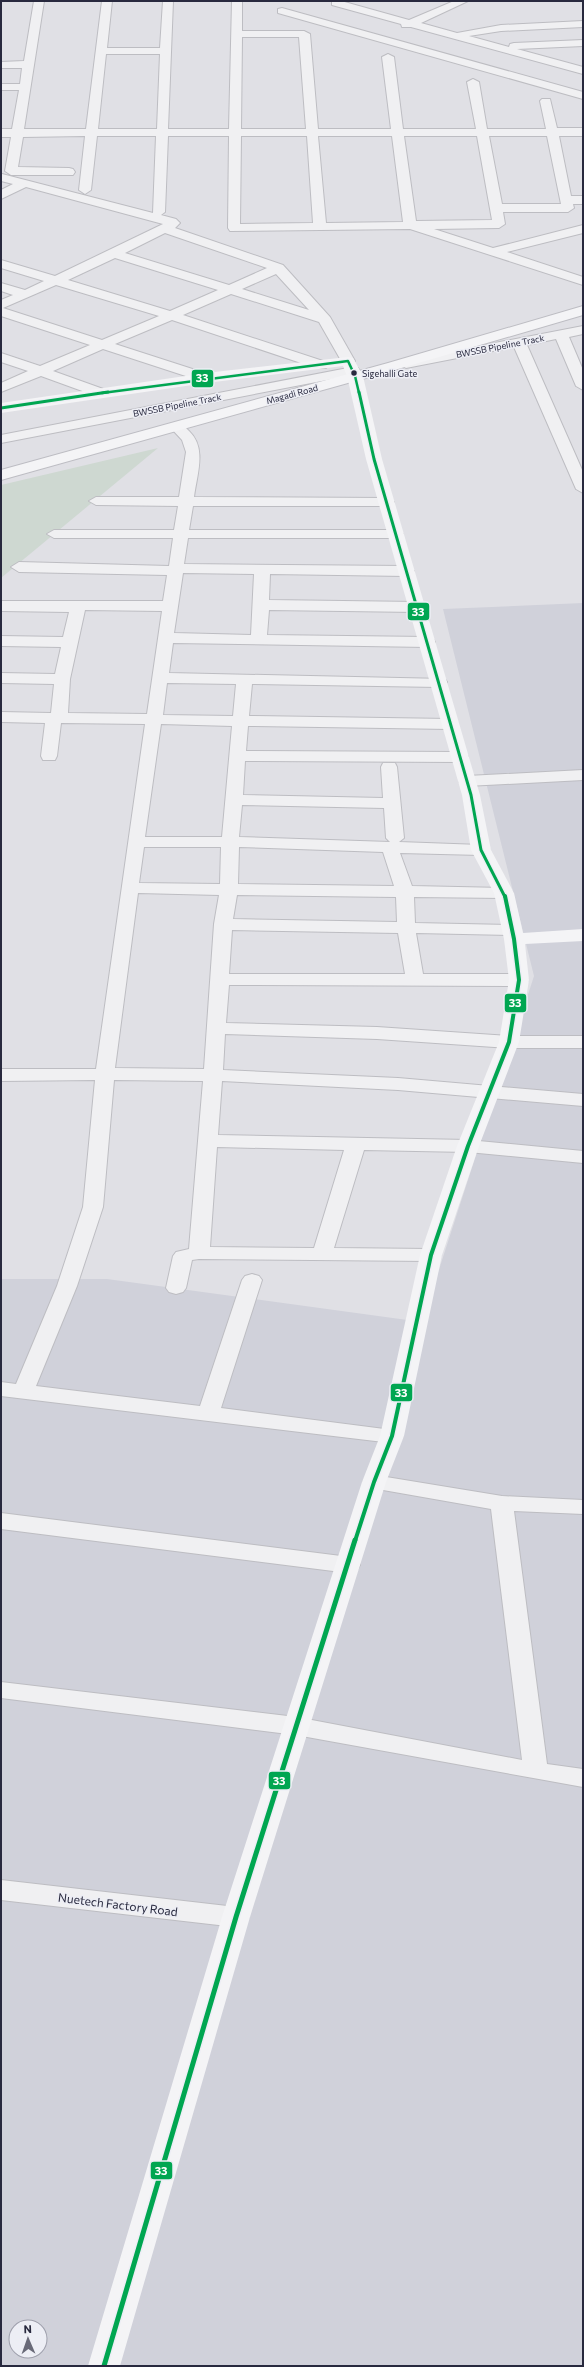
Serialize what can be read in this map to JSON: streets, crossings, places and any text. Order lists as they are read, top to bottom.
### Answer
{
  "streets": {
    "street": ["BWSSB Pipeline Track", "Magadi Road", "Nuetech Factory Road"]
  },
  "crossings": [
    ["BWSSB Pipeline Track", "Magadi Road"]
  ],
  "places": ["Sigehalli Gate"],
  "lines": ["transit line 33"],
  "north": "top"
}
